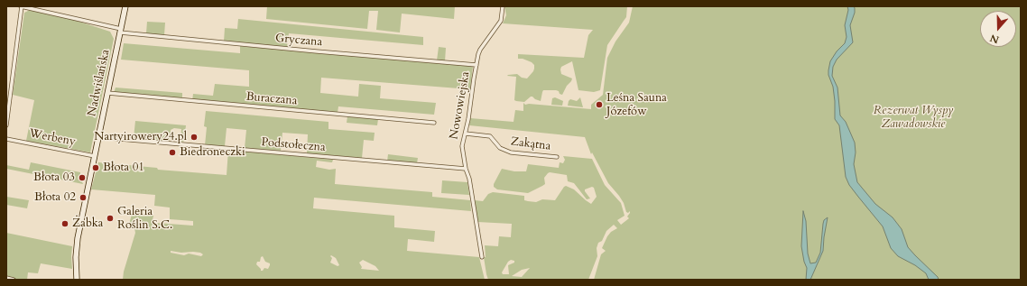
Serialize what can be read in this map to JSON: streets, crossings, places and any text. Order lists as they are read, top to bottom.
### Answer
{
  "streets": {
    "main road": ["Nadwiślańska"],
    "street": [
      "Gryczana",
      "Buraczana",
      "Nowowiejska",
      "Werbeny",
      "Zakątna",
      "Podstołeczna"
    ]
  },
  "crossings": [
    ["Gryczana", "Nadwiślańska"],
    ["Gryczana", "Nowowiejska"],
    ["Nadwiślańska", "Buraczana"],
    ["Nadwiślańska", "Werbeny"],
    ["Nadwiślańska", "Podstołeczna"],
    ["Nowowiejska", "Zakątna"],
    ["Nowowiejska", "Podstołeczna"]
  ],
  "parks": ["Rezerwat Wyspy Zawadowskie"],
  "places": [
    "Leśna Sauna Józefów",
    "Nartyirowery24.pl",
    "Biedroneczki",
    "Błota 01",
    "Błota 03",
    "Błota 02",
    "Galeria Roślin S.C.",
    "Żabka"
  ],
  "north": "bottom"
}
